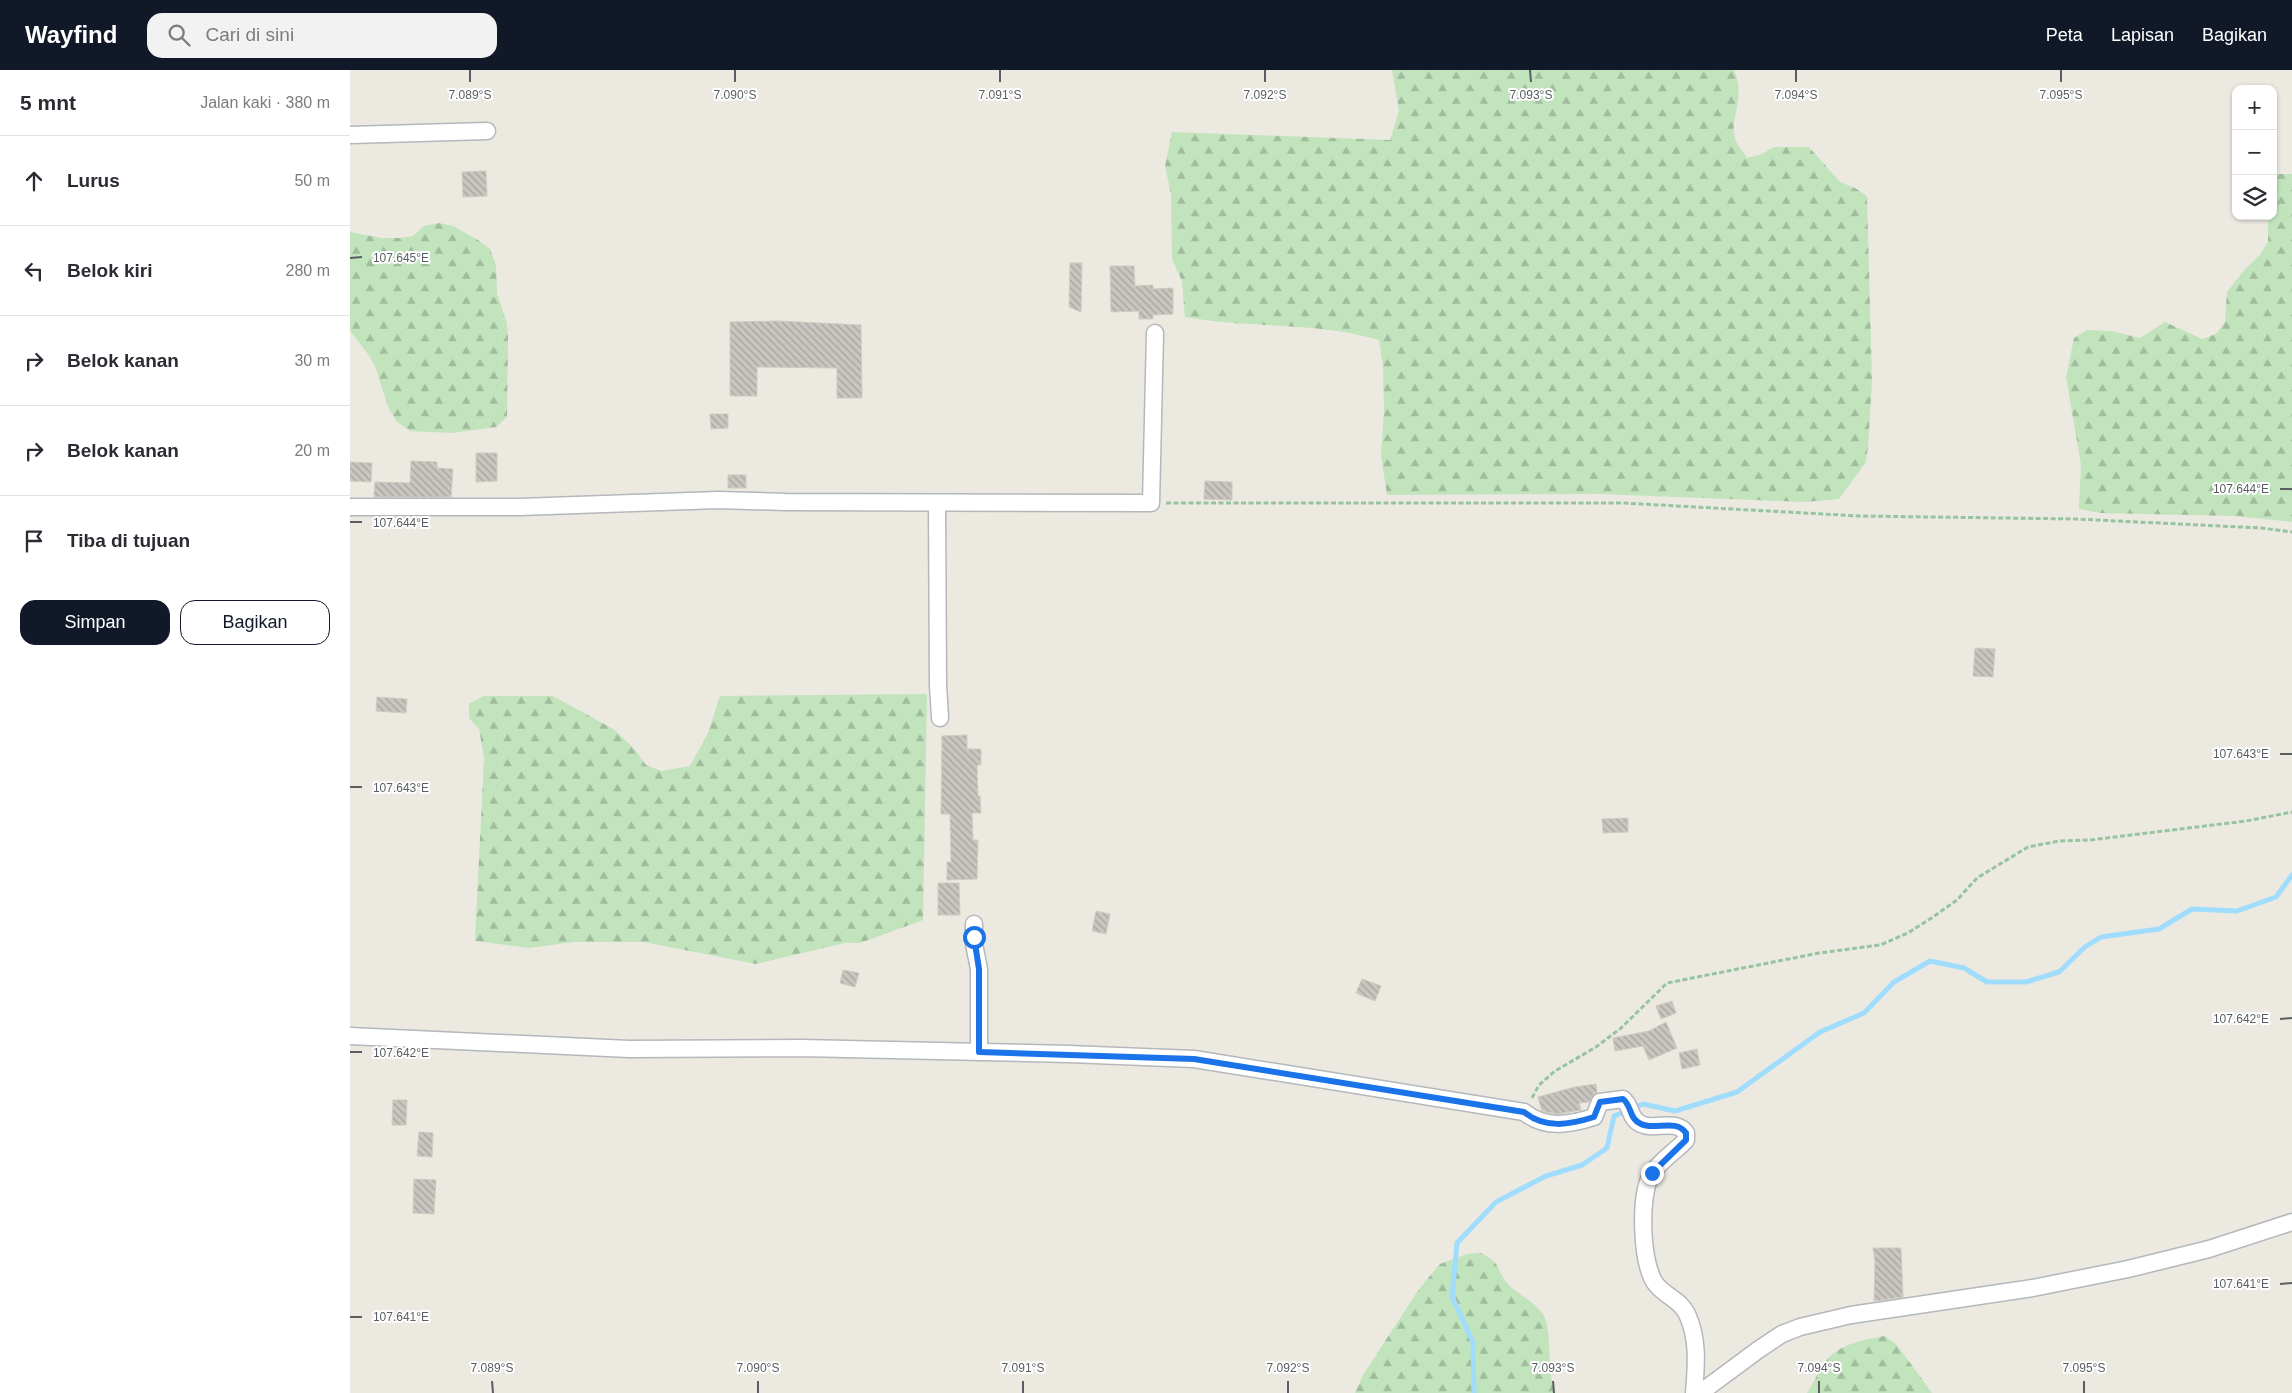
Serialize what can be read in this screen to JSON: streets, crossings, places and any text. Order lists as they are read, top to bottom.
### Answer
{
  "page": {
    "header": "Wayfind",
    "search": "Cari di sini",
    "nav": ["Peta", "Lapisan", "Bagikan"],
    "heading": ["5 mnt", "Jalan kaki · 380 m"],
    "map_buttons": ["+", "−"],
    "list": [
      ["Lurus", "50 m"],
      ["Belok kiri", "280 m"],
      ["Belok kanan", "30 m"],
      ["Belok kanan", "20 m"],
      "Tiba di tujuan"
    ],
    "buttons": ["Simpan", "Bagikan"]
  },
  "coordinates": [
    "7.089°S",
    "7.090°S",
    "7.091°S",
    "7.092°S",
    "7.093°S",
    "7.094°S",
    "7.095°S",
    "107.645°E",
    "107.644°E",
    "107.643°E",
    "107.642°E",
    "107.641°E"
  ]
}
